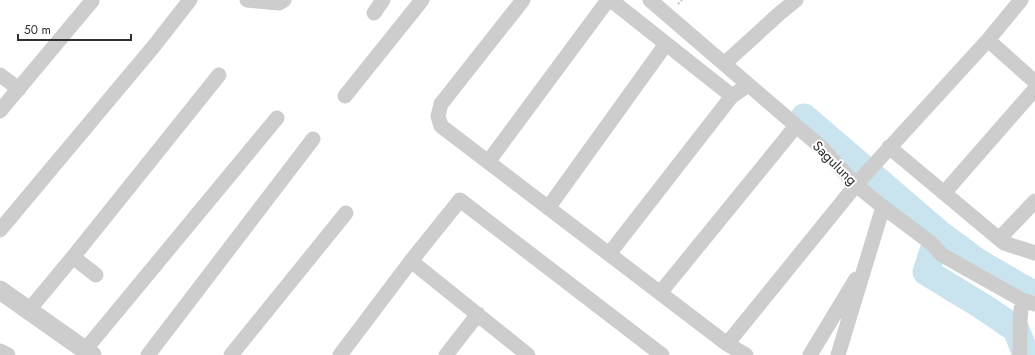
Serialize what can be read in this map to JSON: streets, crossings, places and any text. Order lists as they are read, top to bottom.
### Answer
{
  "streets": {
    "street": ["Sagulung"]
  },
  "scale_bar": "50 m"
}
